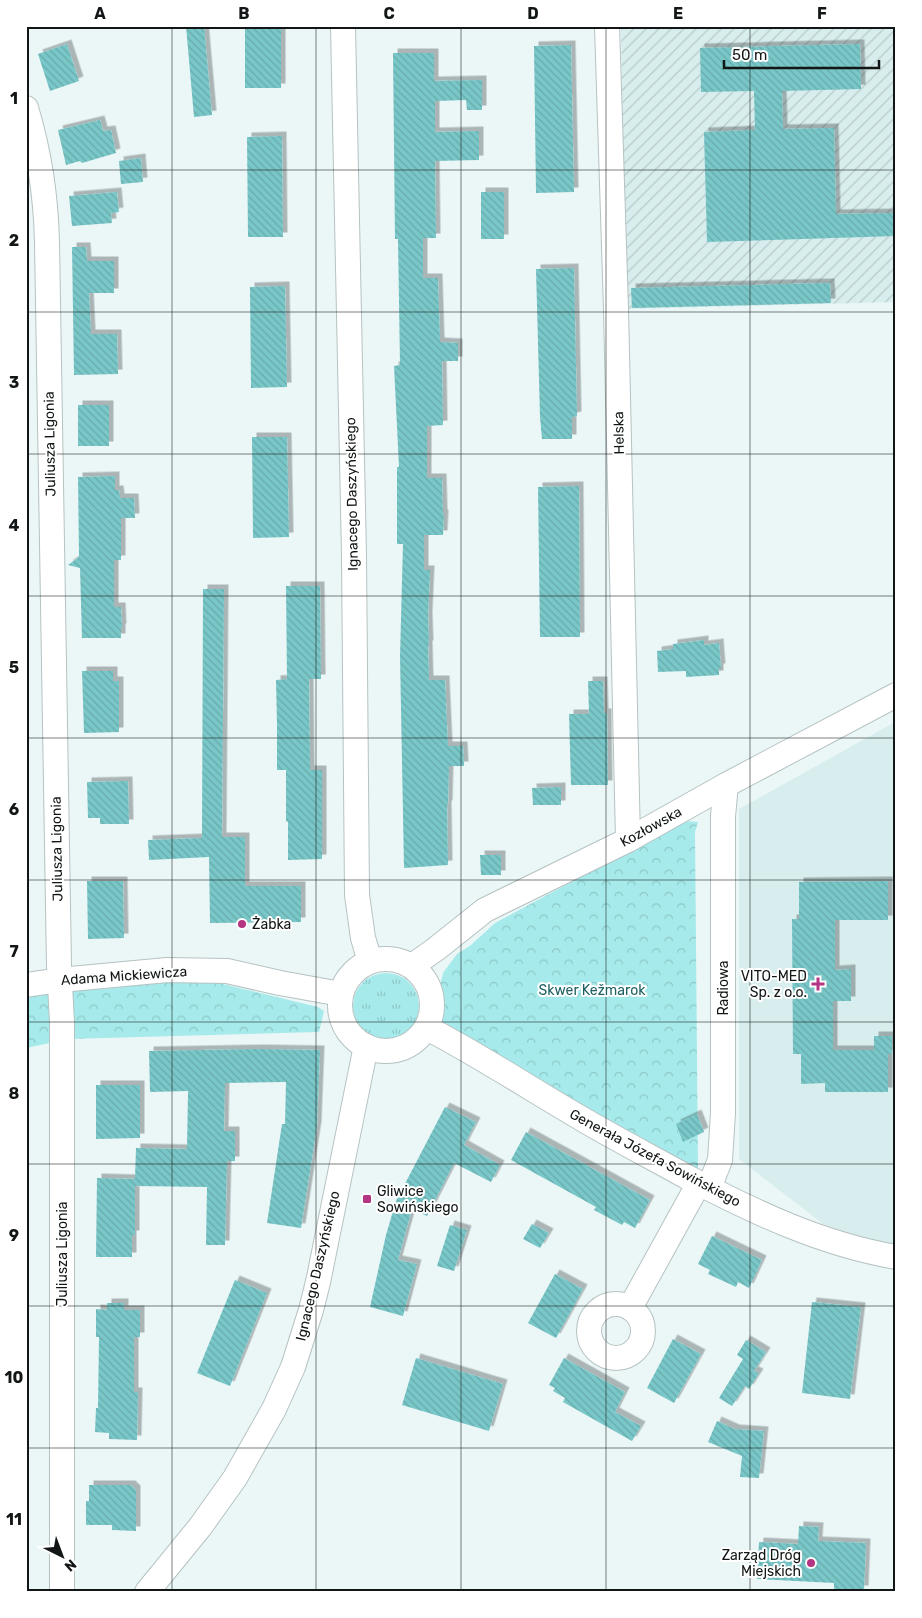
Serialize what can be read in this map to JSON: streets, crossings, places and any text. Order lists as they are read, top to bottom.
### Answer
{
  "streets": {
    "street": [
      "Helska",
      "Juliusza Ligonia",
      "Ignacego Daszyńskiego",
      "Kozłowska",
      "Adama Mickiewicza",
      "Radiowa",
      "Generała Józefa Sowińskiego"
    ]
  },
  "crossings": [
    ["Helska", "Kozłowska"],
    ["Juliusza Ligonia", "Adama Mickiewicza"],
    ["Ignacego Daszyńskiego", "Kozłowska"],
    ["Ignacego Daszyńskiego", "Adama Mickiewicza"],
    ["Ignacego Daszyńskiego", "Generała Józefa Sowińskiego"],
    ["Kozłowska", "Adama Mickiewicza"],
    ["Kozłowska", "Radiowa"],
    ["Kozłowska", "Generała Józefa Sowińskiego"],
    ["Adama Mickiewicza", "Generała Józefa Sowińskiego"],
    ["Radiowa", "Generała Józefa Sowińskiego"]
  ],
  "parks": ["Skwer Kežmarok"],
  "places": {
    "other": ["Żabka", "Zarząd Dróg Miejskich"],
    "health": ["VITO-MED Sp. z o.o."],
    "transit": ["Gliwice Sowińskiego"]
  },
  "scale_bar": "50 m",
  "north": "bottom right",
  "grid": {
    "columns": [
      "A",
      "B",
      "C",
      "D",
      "E",
      "F"
    ],
    "rows": [
      "1",
      "2",
      "3",
      "4",
      "5",
      "6",
      "7",
      "8",
      "9",
      "10",
      "11"
    ]
  }
}
